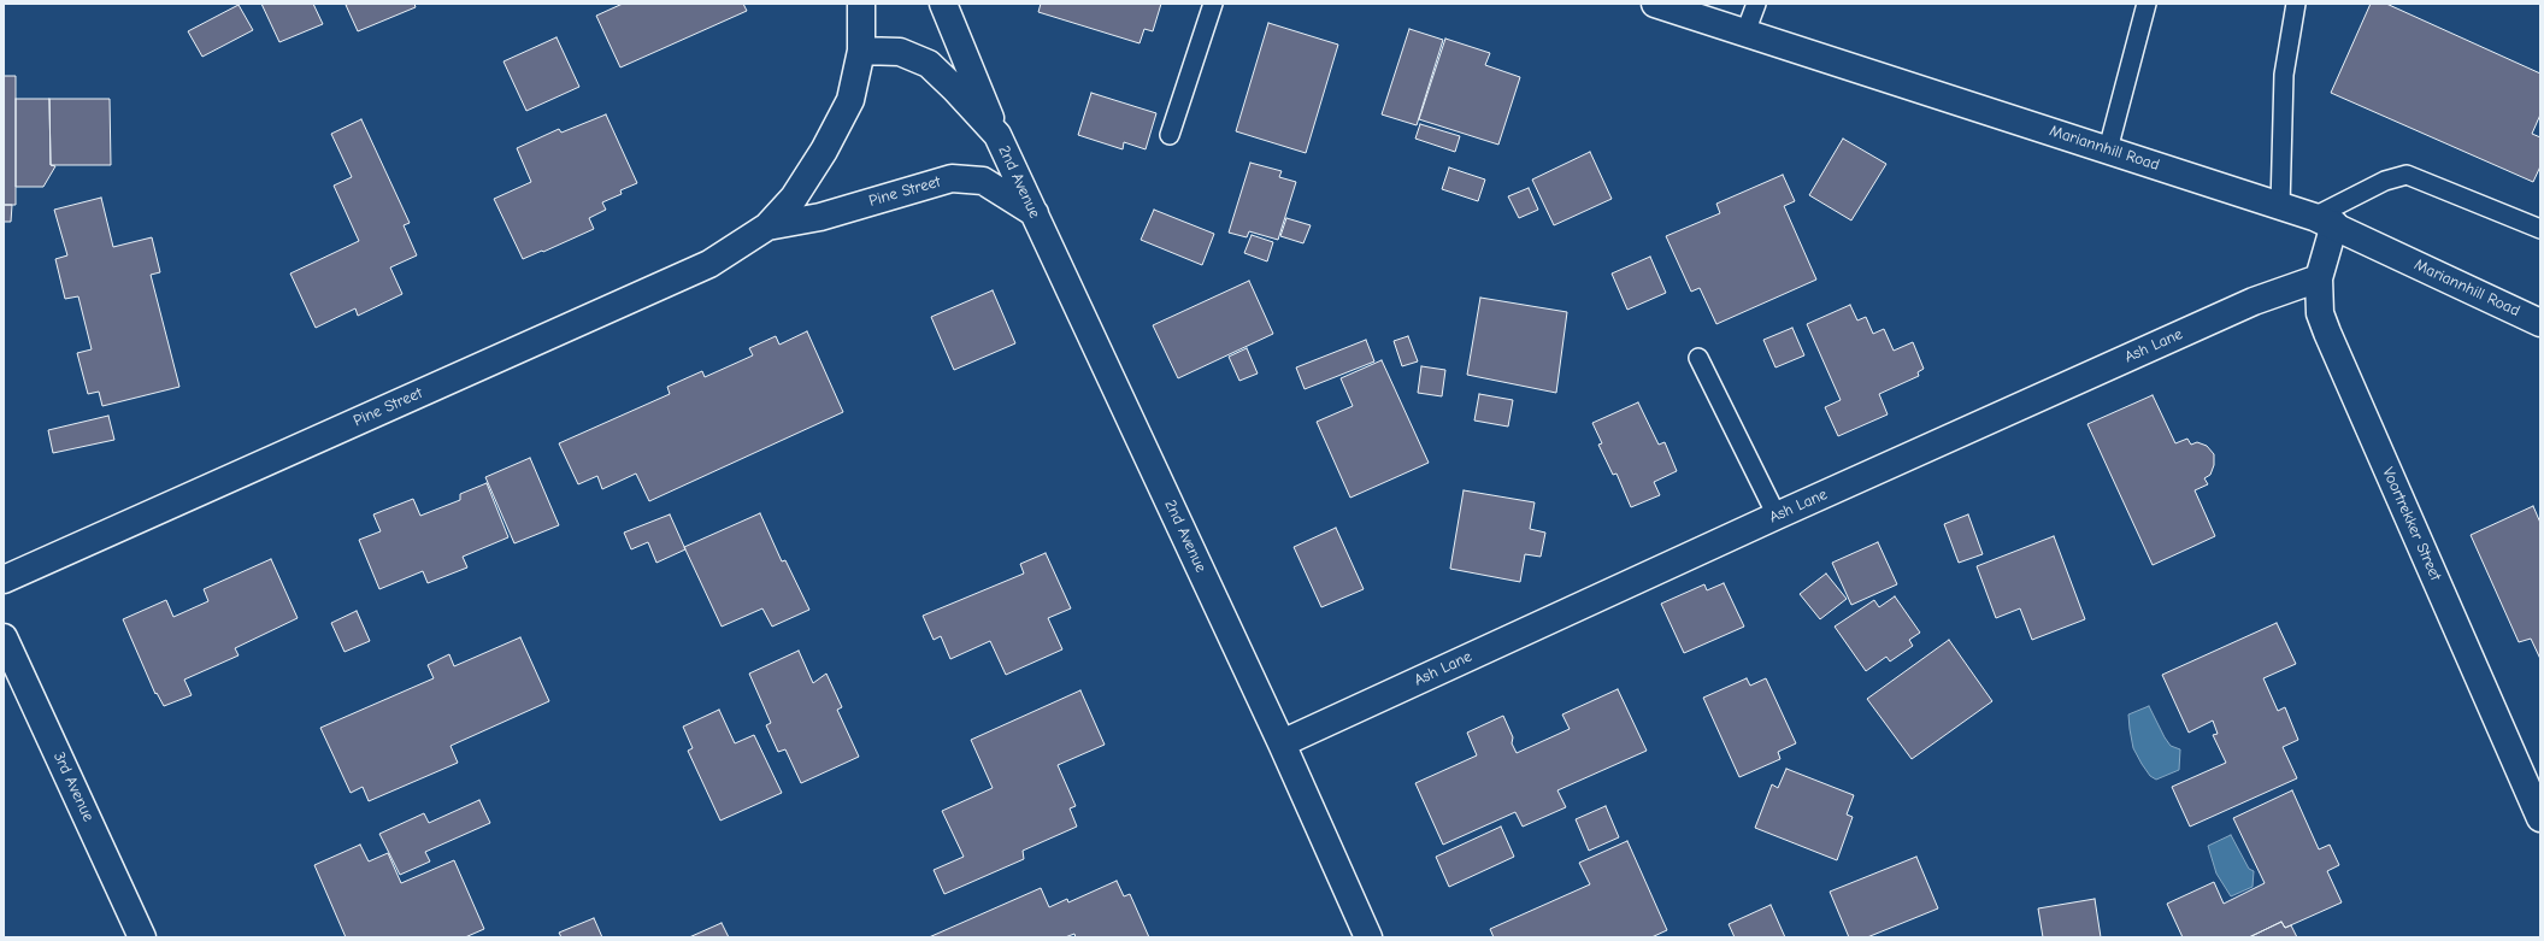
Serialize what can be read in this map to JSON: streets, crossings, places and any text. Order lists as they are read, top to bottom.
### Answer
{
  "streets": {
    "street": [
      "Mariannhill Road",
      "2nd Avenue",
      "Pine Street",
      "Ash Lane",
      "Voortrekker Street",
      "3rd Avenue"
    ]
  },
  "crossings": [
    ["Mariannhill Road", "Voortrekker Street"],
    ["2nd Avenue", "Pine Street"],
    ["2nd Avenue", "Ash Lane"],
    ["Ash Lane", "Voortrekker Street"]
  ]
}
